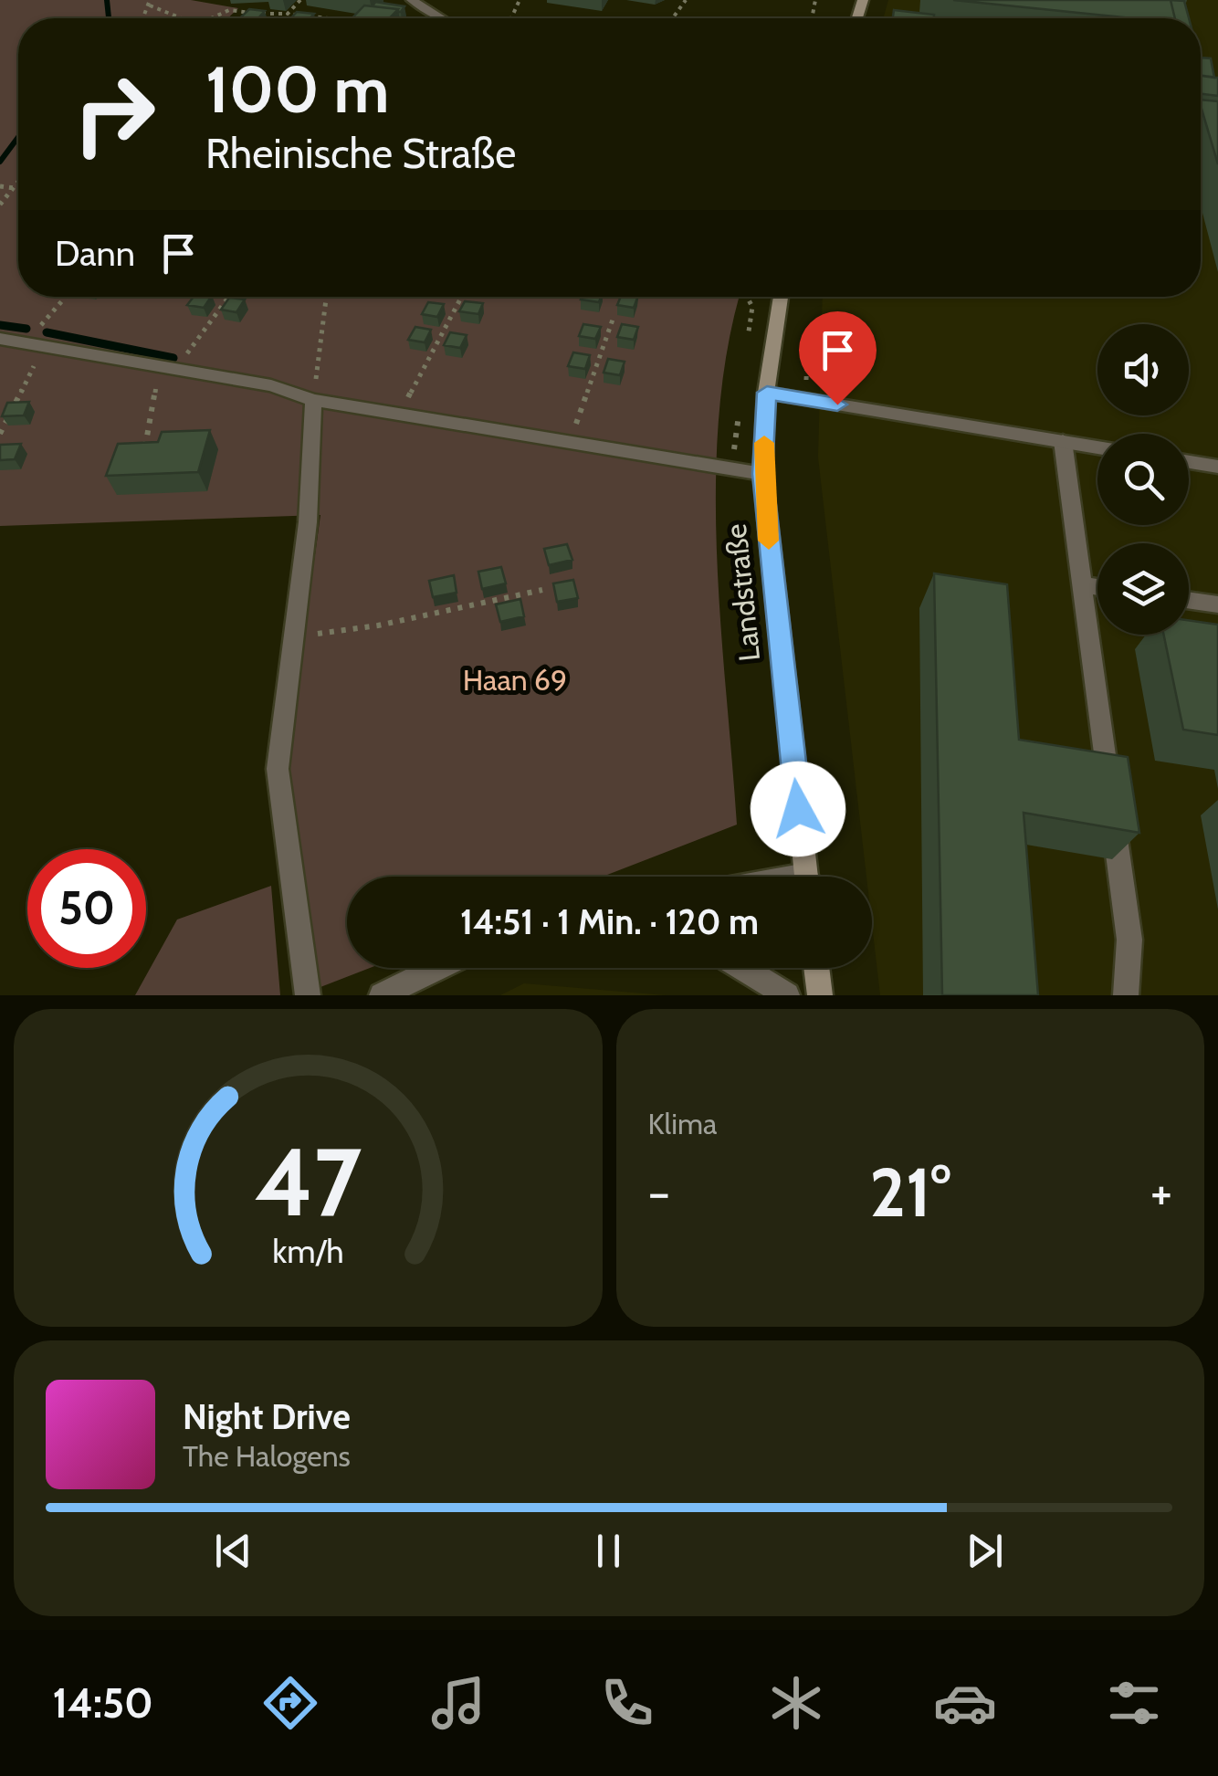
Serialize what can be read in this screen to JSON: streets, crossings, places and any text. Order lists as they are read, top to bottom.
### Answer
{
  "streets": {
    "main road": ["Landstraße"]
  },
  "parks": ["Haan 69"],
  "page": {
    "turn": ["100 m", "Rheinische Straße"],
    "then": "Dann",
    "limit": "50",
    "trip": "14:51 · 1 Min. · 120 m",
    "tile": "Klima",
    "heat": ["−", "21°", "+"],
    "song": ["Night Drive", "The Halogens"],
    "tabs": "14:50",
    "gauge": ["47", "km/h"]
  }
}
